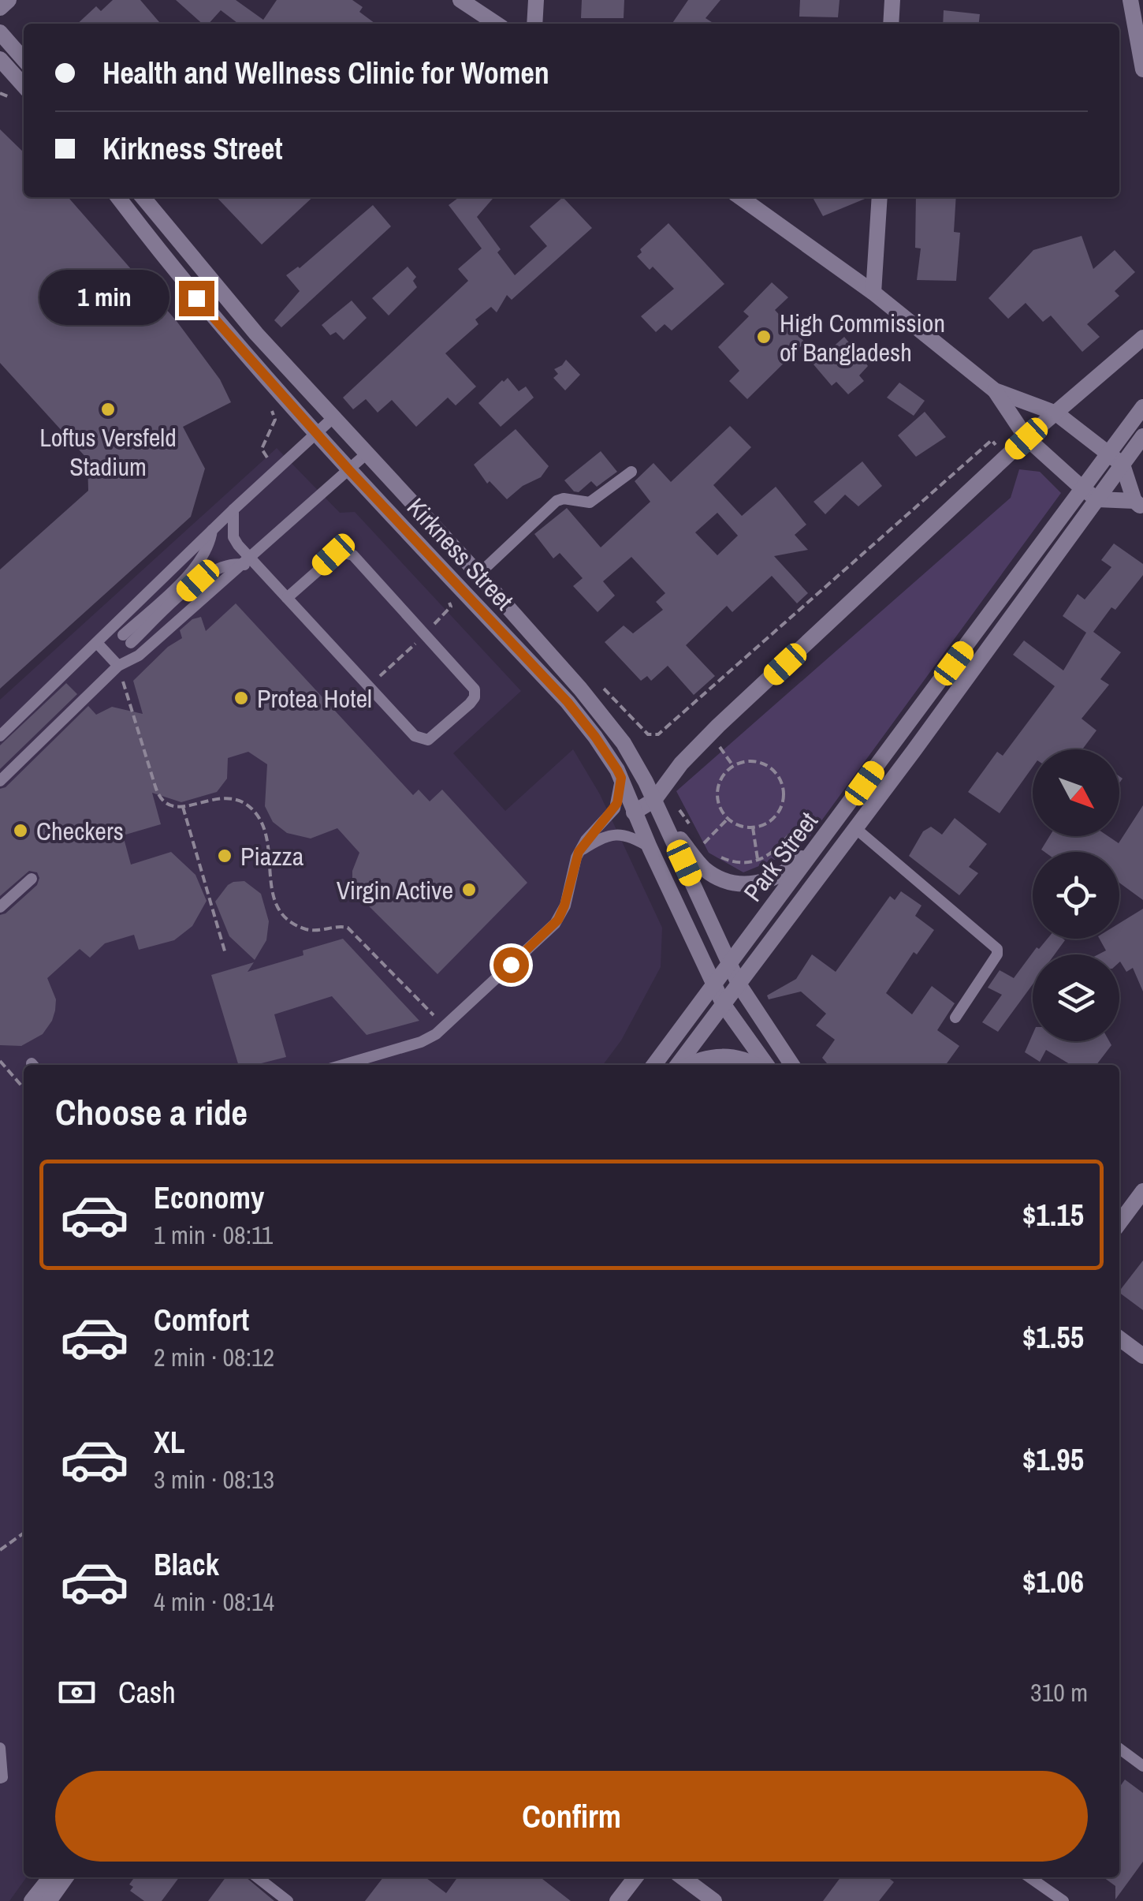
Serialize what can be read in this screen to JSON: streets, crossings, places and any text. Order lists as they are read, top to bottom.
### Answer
{
  "streets": {
    "street": ["Kirkness Street", "Park Street"]
  },
  "crossings": [
    ["Kirkness Street", "Park Street"]
  ],
  "places": [
    "High Commission of Bangladesh",
    "Loftus Versfeld Stadium",
    "Protea Hotel",
    "Checkers",
    "Piazza",
    "Virgin Active"
  ],
  "north": "bottom right",
  "page": {
    "banner": ["Health and Wellness Clinic for Women", "Kirkness Street"],
    "bubble": "1 min",
    "heading": "Choose a ride",
    "list": [
      {
        "name": "Economy",
        "note": "1 min · 08:11",
        "value": "$1.15"
      },
      {
        "name": "Comfort",
        "note": "2 min · 08:12",
        "value": "$1.55"
      },
      {
        "name": "XL",
        "note": "3 min · 08:13",
        "value": "$1.95"
      },
      {
        "name": "Black",
        "note": "4 min · 08:14",
        "value": "$1.06"
      }
    ],
    "pay": ["Cash", "310 m"],
    "buttons": "Confirm"
  }
}
